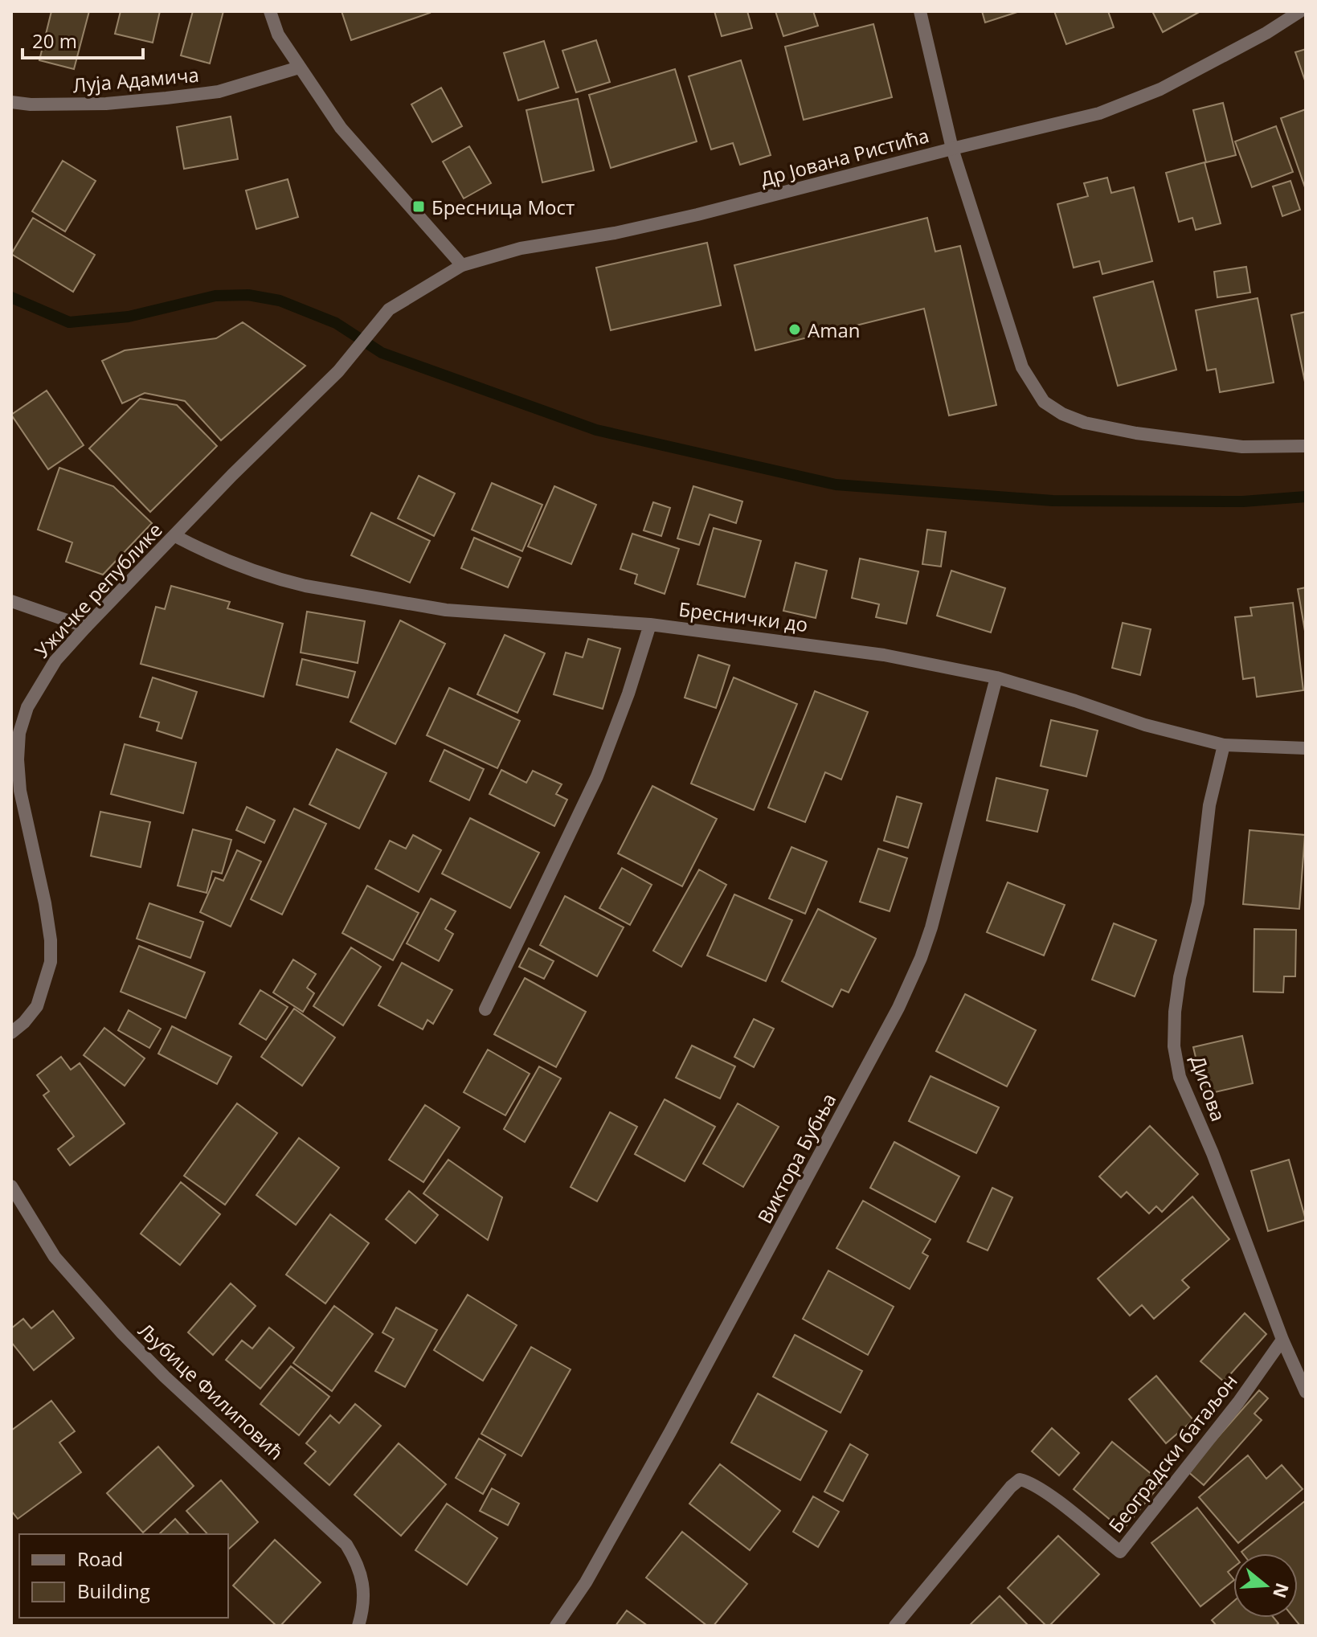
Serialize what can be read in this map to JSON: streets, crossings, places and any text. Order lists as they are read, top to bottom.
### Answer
{
  "streets": {
    "street": [
      "Луја Адамича",
      "Др Јована Ристића",
      "Ужичке републике",
      "Бреснички до",
      "Дисова",
      "Виктора Бубња",
      "Љубице Филиповић",
      "Београдски батаљон"
    ]
  },
  "crossings": [
    ["Др Јована Ристића", "Ужичке републике"],
    ["Ужичке републике", "Бреснички до"],
    ["Бреснички до", "Дисова"],
    ["Бреснички до", "Виктора Бубња"],
    ["Дисова", "Београдски батаљон"]
  ],
  "places": {
    "transit": ["Бресница Мост"],
    "other": ["Aman"]
  },
  "legend": ["Road", "Building"],
  "scale_bar": "20 m",
  "north": "right"
}
